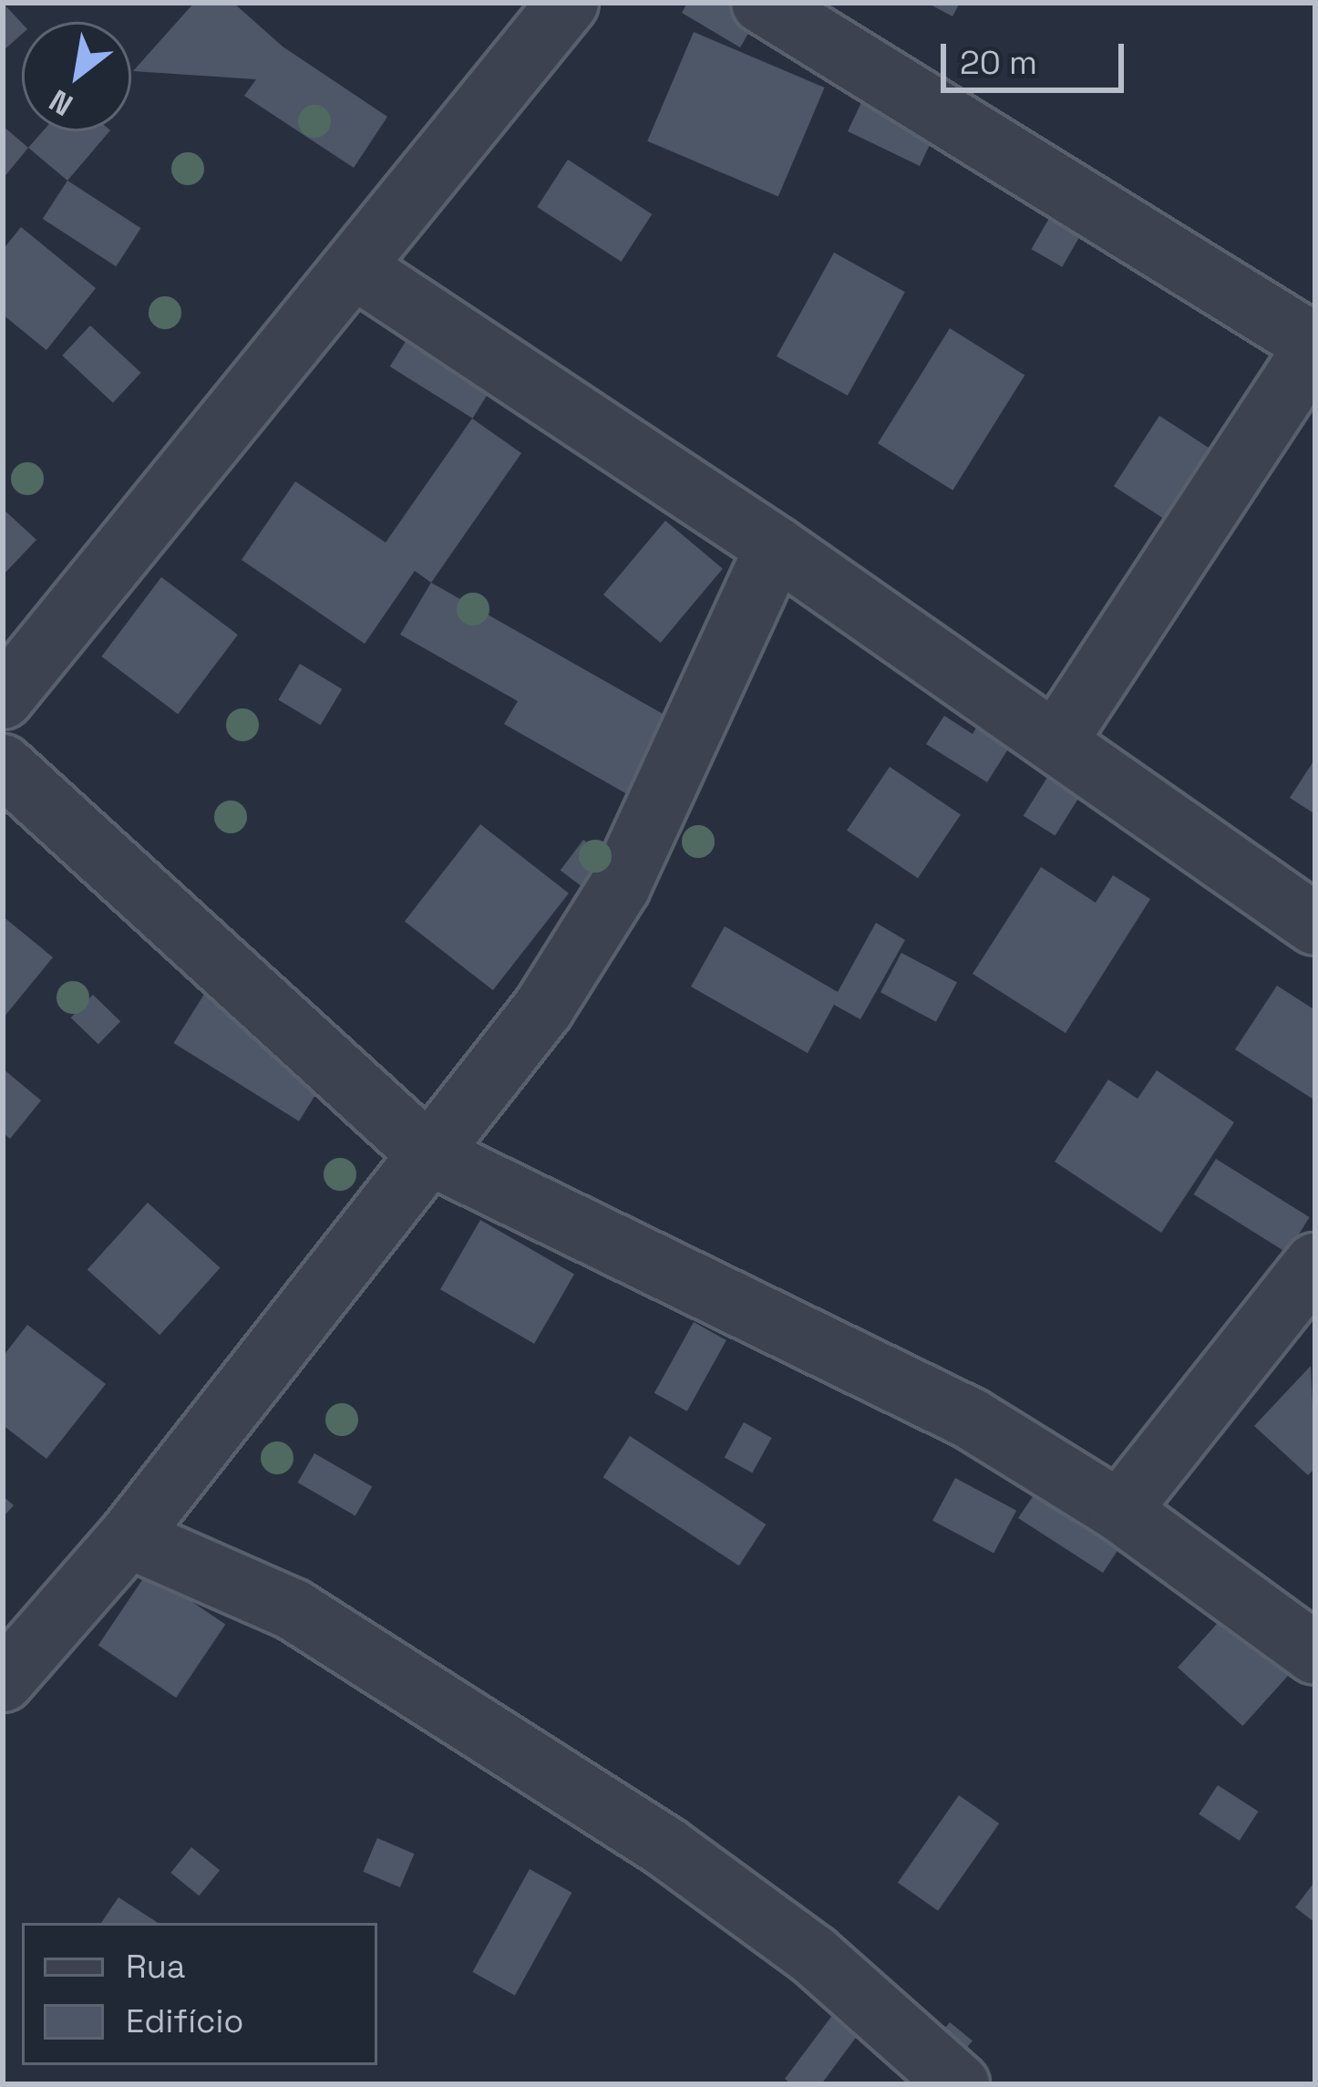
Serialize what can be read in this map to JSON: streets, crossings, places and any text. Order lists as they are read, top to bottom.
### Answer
{
  "legend": ["Rua", "Edifício"],
  "scale_bar": "20 m",
  "north": "bottom left"
}
